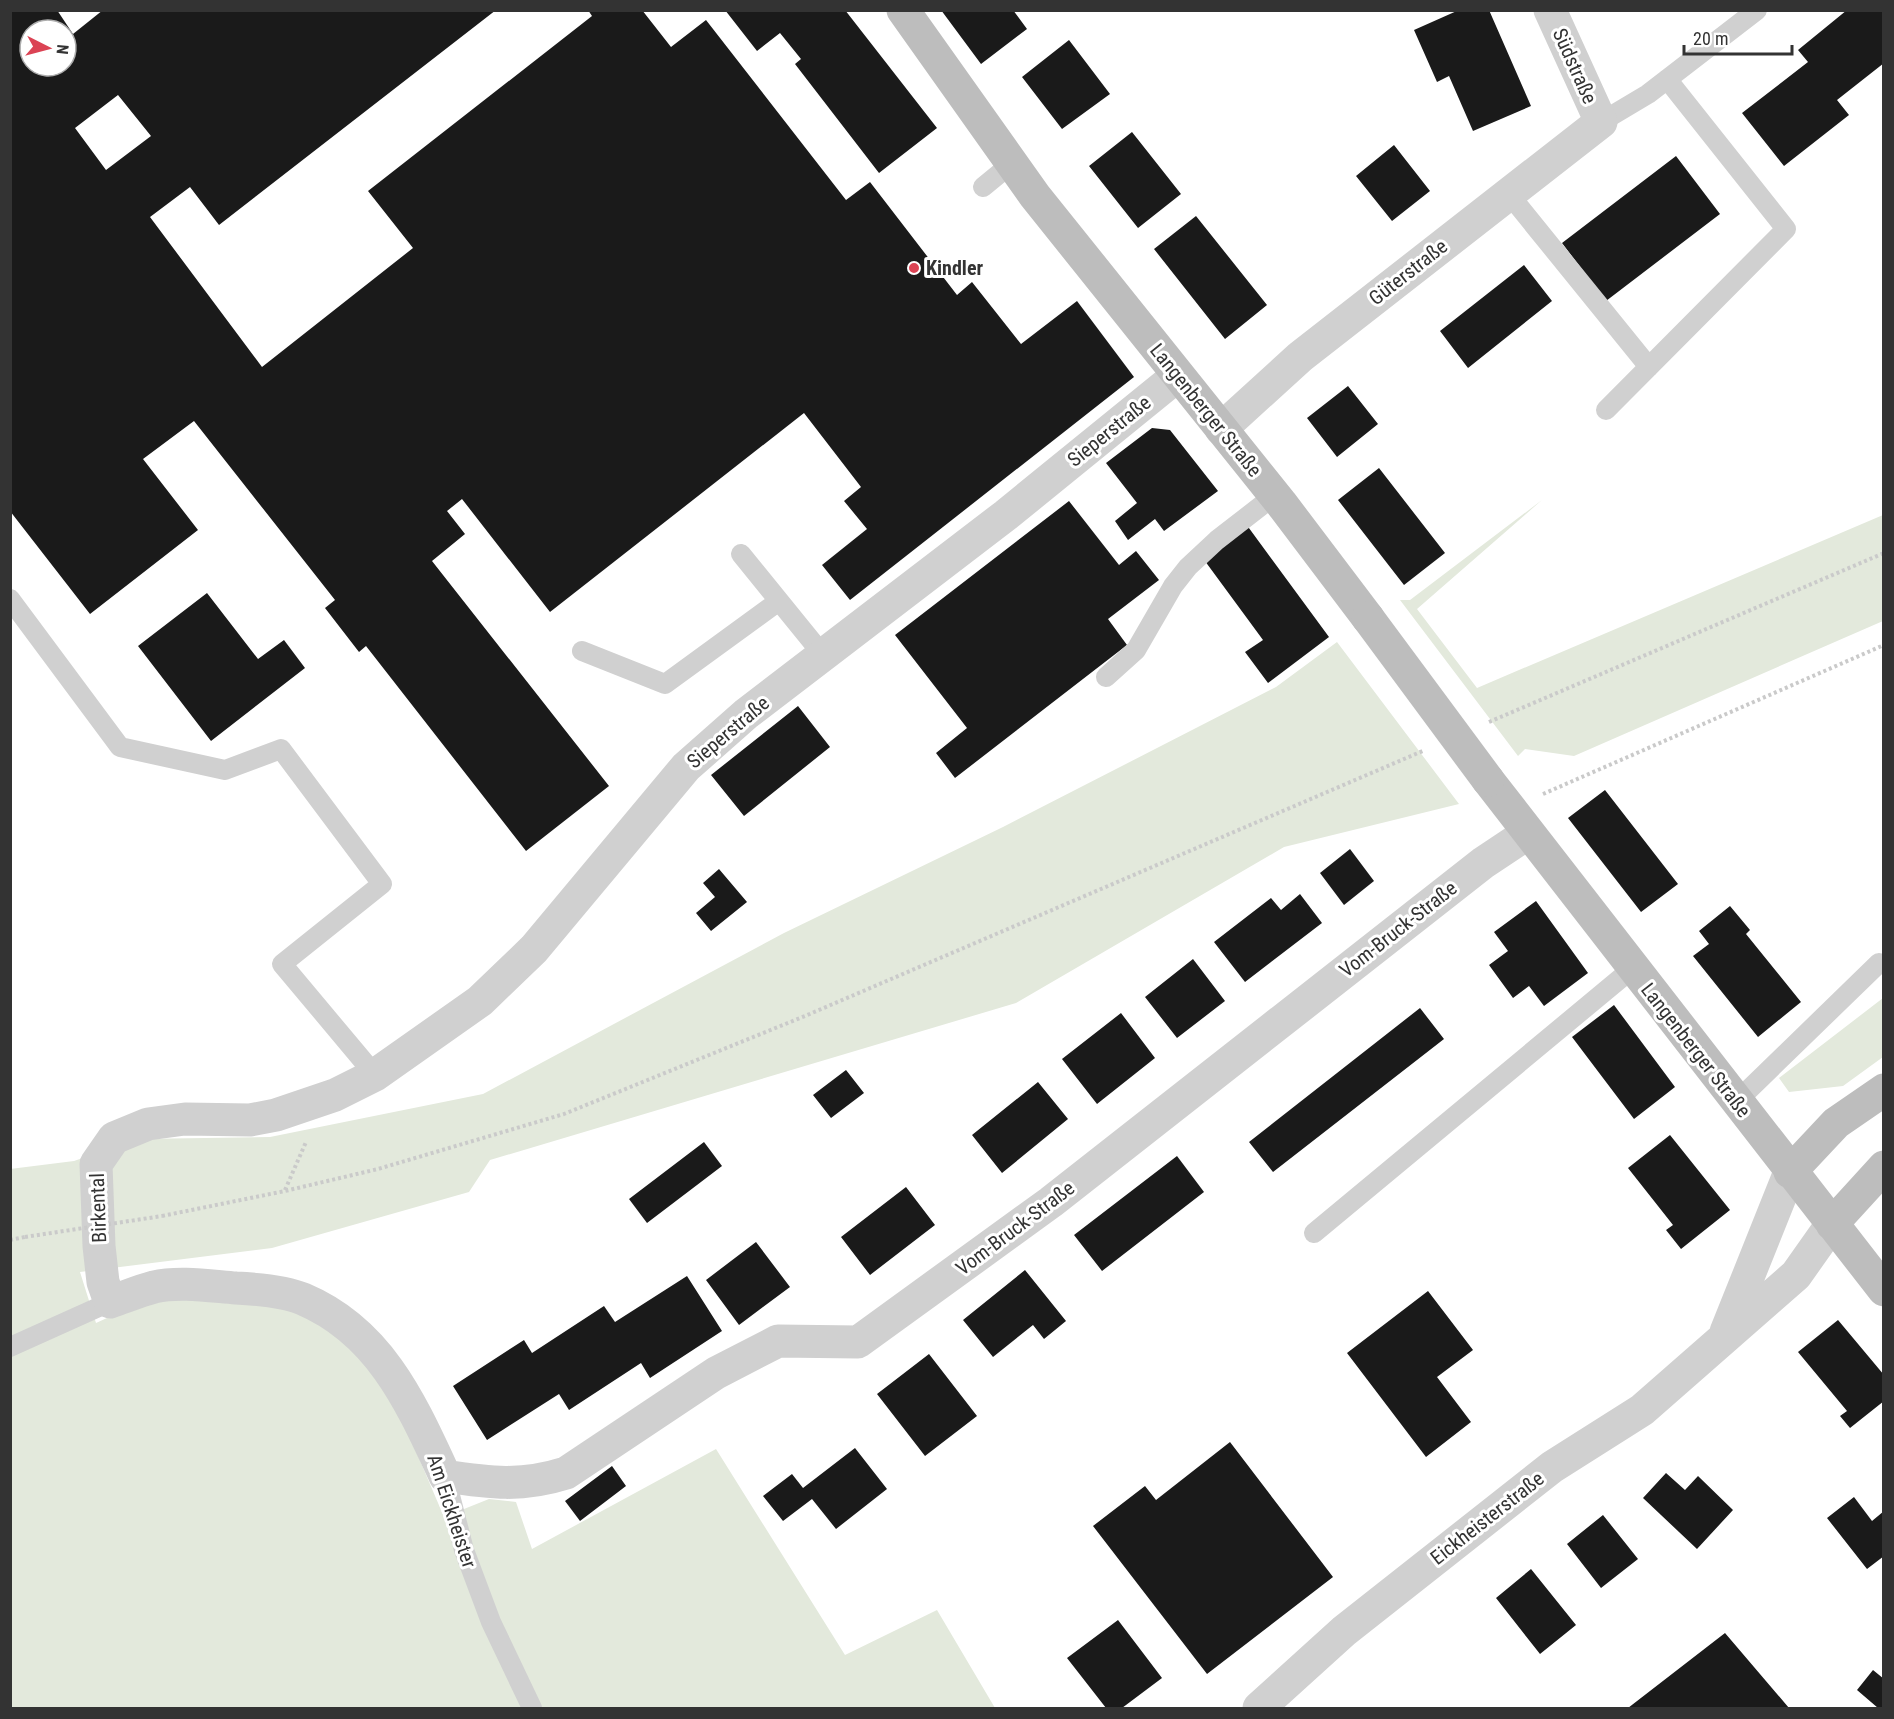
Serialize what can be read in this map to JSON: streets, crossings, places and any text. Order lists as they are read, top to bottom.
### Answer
{
  "streets": {
    "main road": ["Langenberger Straße"],
    "street": [
      "Südstraße",
      "Güterstraße",
      "Sieperstraße",
      "Vom-Bruck-Straße",
      "Birkental",
      "Am Eickheister",
      "Eickheisterstraße"
    ]
  },
  "crossings": [
    ["Südstraße", "Güterstraße"],
    ["Güterstraße", "Langenberger Straße"],
    ["Langenberger Straße", "Sieperstraße"],
    ["Langenberger Straße", "Vom-Bruck-Straße"],
    ["Langenberger Straße", "Eickheisterstraße"],
    ["Sieperstraße", "Birkental"],
    ["Vom-Bruck-Straße", "Am Eickheister"],
    ["Birkental", "Am Eickheister"]
  ],
  "places": ["Kindler"],
  "scale_bar": "20 m",
  "north": "right"
}
